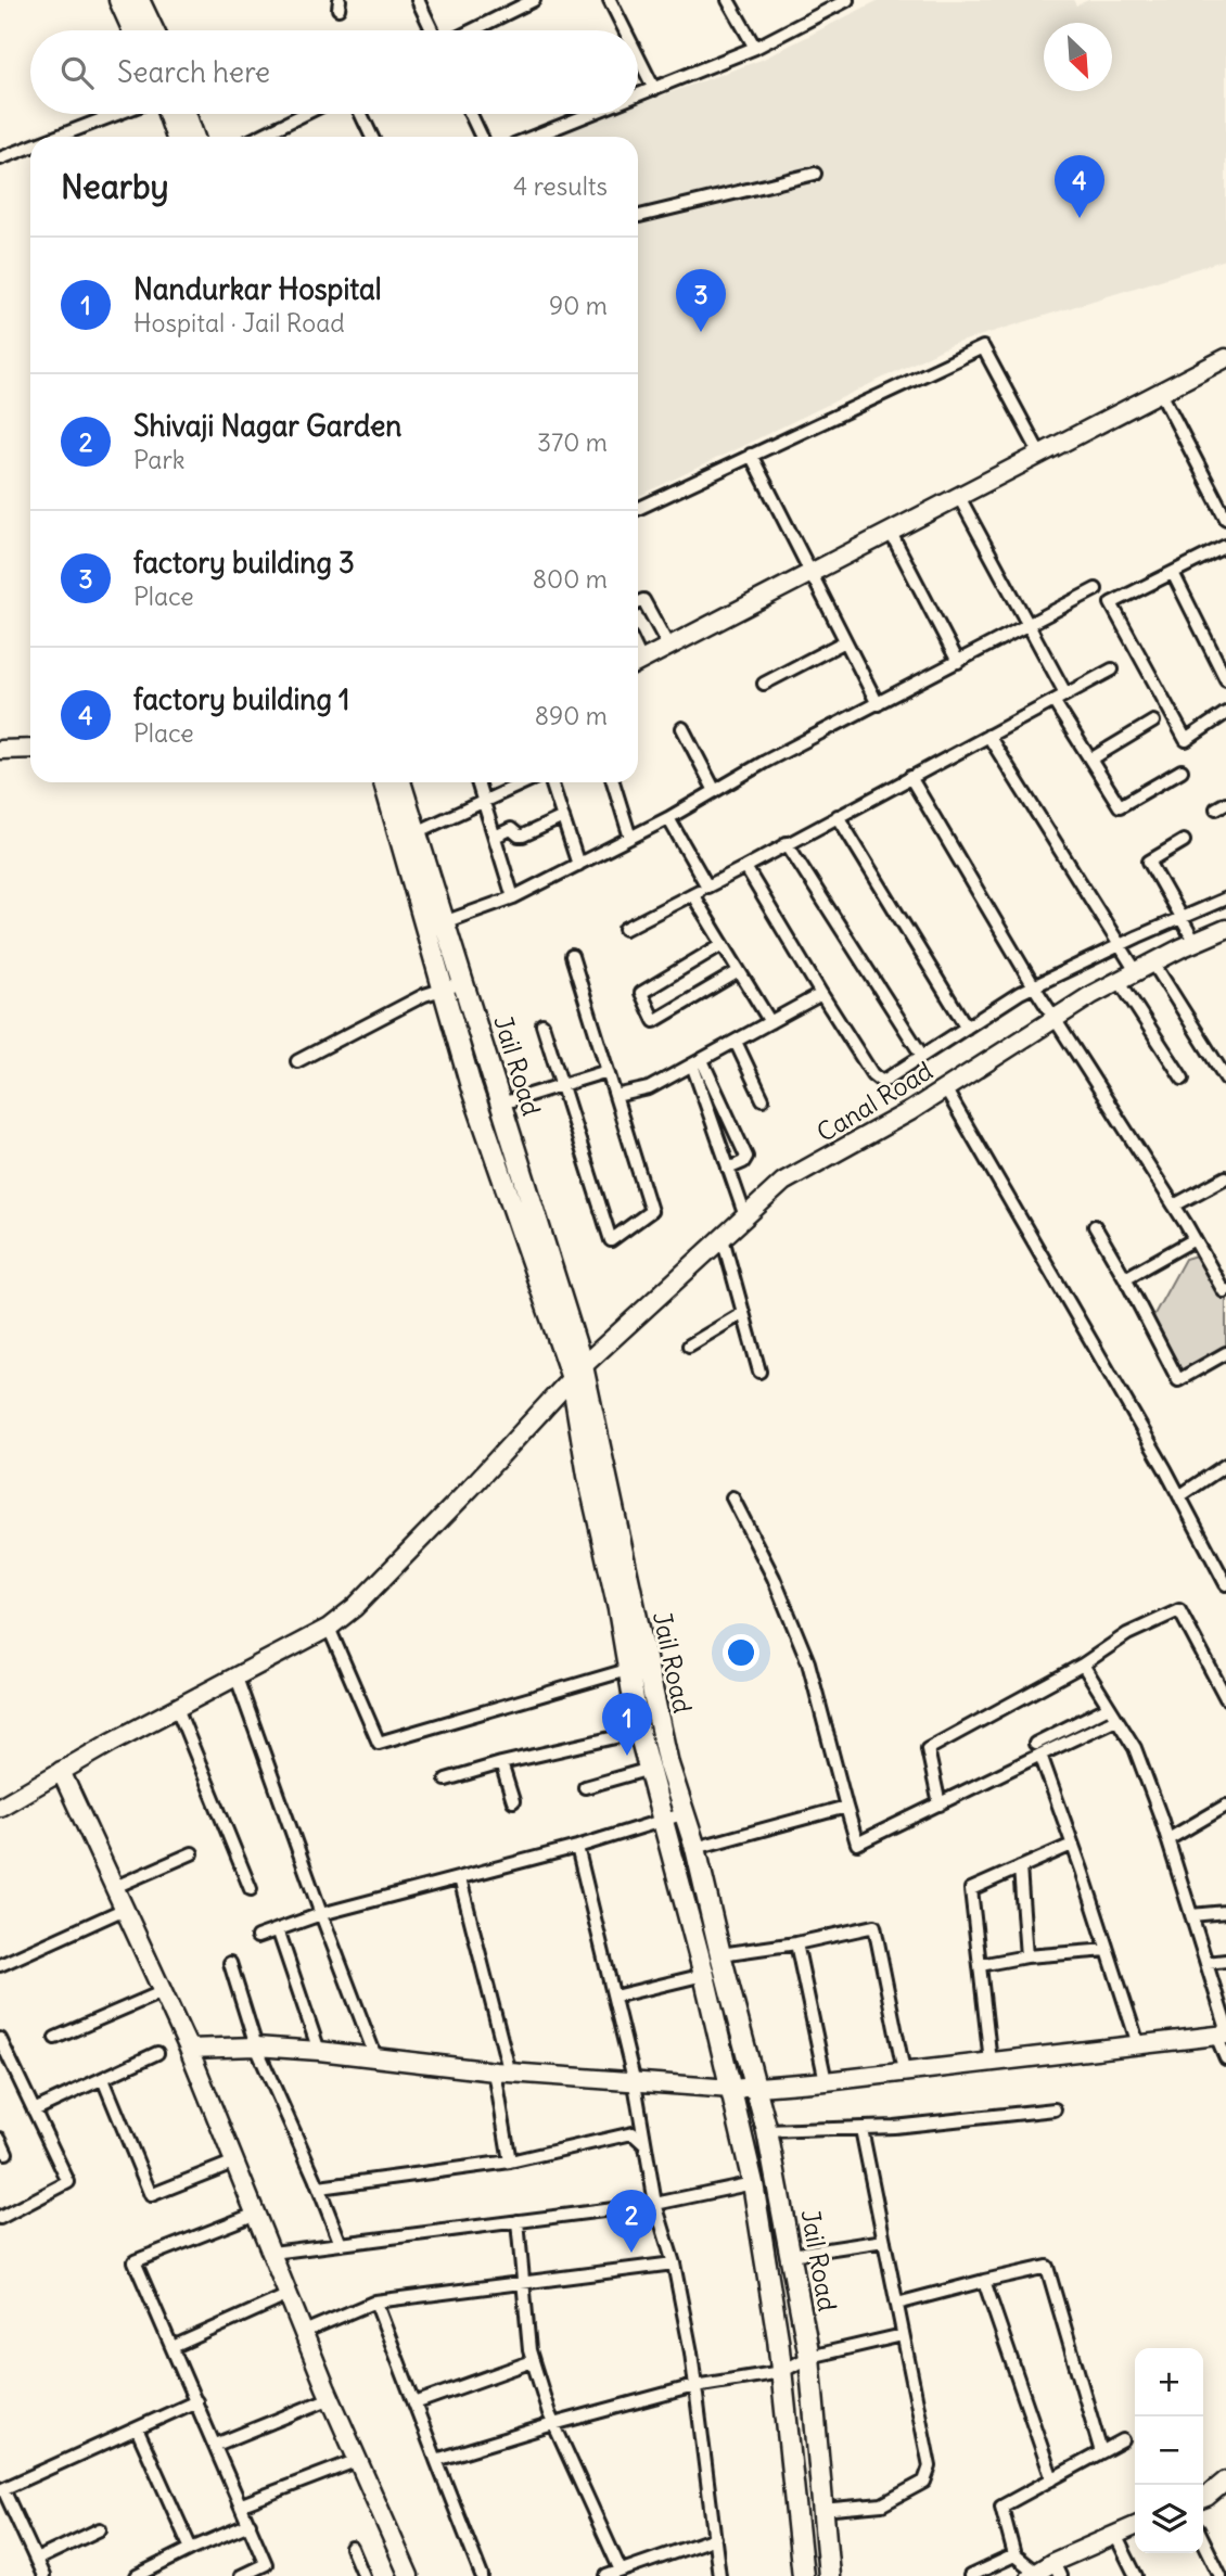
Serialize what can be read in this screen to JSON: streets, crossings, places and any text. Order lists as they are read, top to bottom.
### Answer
{
  "streets": {
    "main road": ["Jail Road"],
    "street": ["Canal Road"]
  },
  "crossings": [
    ["Jail Road", "Canal Road"]
  ],
  "north": "bottom right",
  "page": {
    "search": "Search here",
    "heading": ["Nearby", "4 results"],
    "pins": [
      "4",
      "3",
      "1",
      "2"
    ],
    "list": [
      {
        "mark": "1",
        "name": "Nandurkar Hospital",
        "note": "Hospital · Jail Road",
        "value": "90 m"
      },
      {
        "mark": "2",
        "name": "Shivaji Nagar Garden",
        "note": "Park",
        "value": "370 m"
      },
      {
        "mark": "3",
        "name": "factory building 3",
        "note": "Place",
        "value": "800 m"
      },
      {
        "mark": "4",
        "name": "factory building 1",
        "note": "Place",
        "value": "890 m"
      }
    ],
    "map_buttons": ["+", "−"]
  }
}
